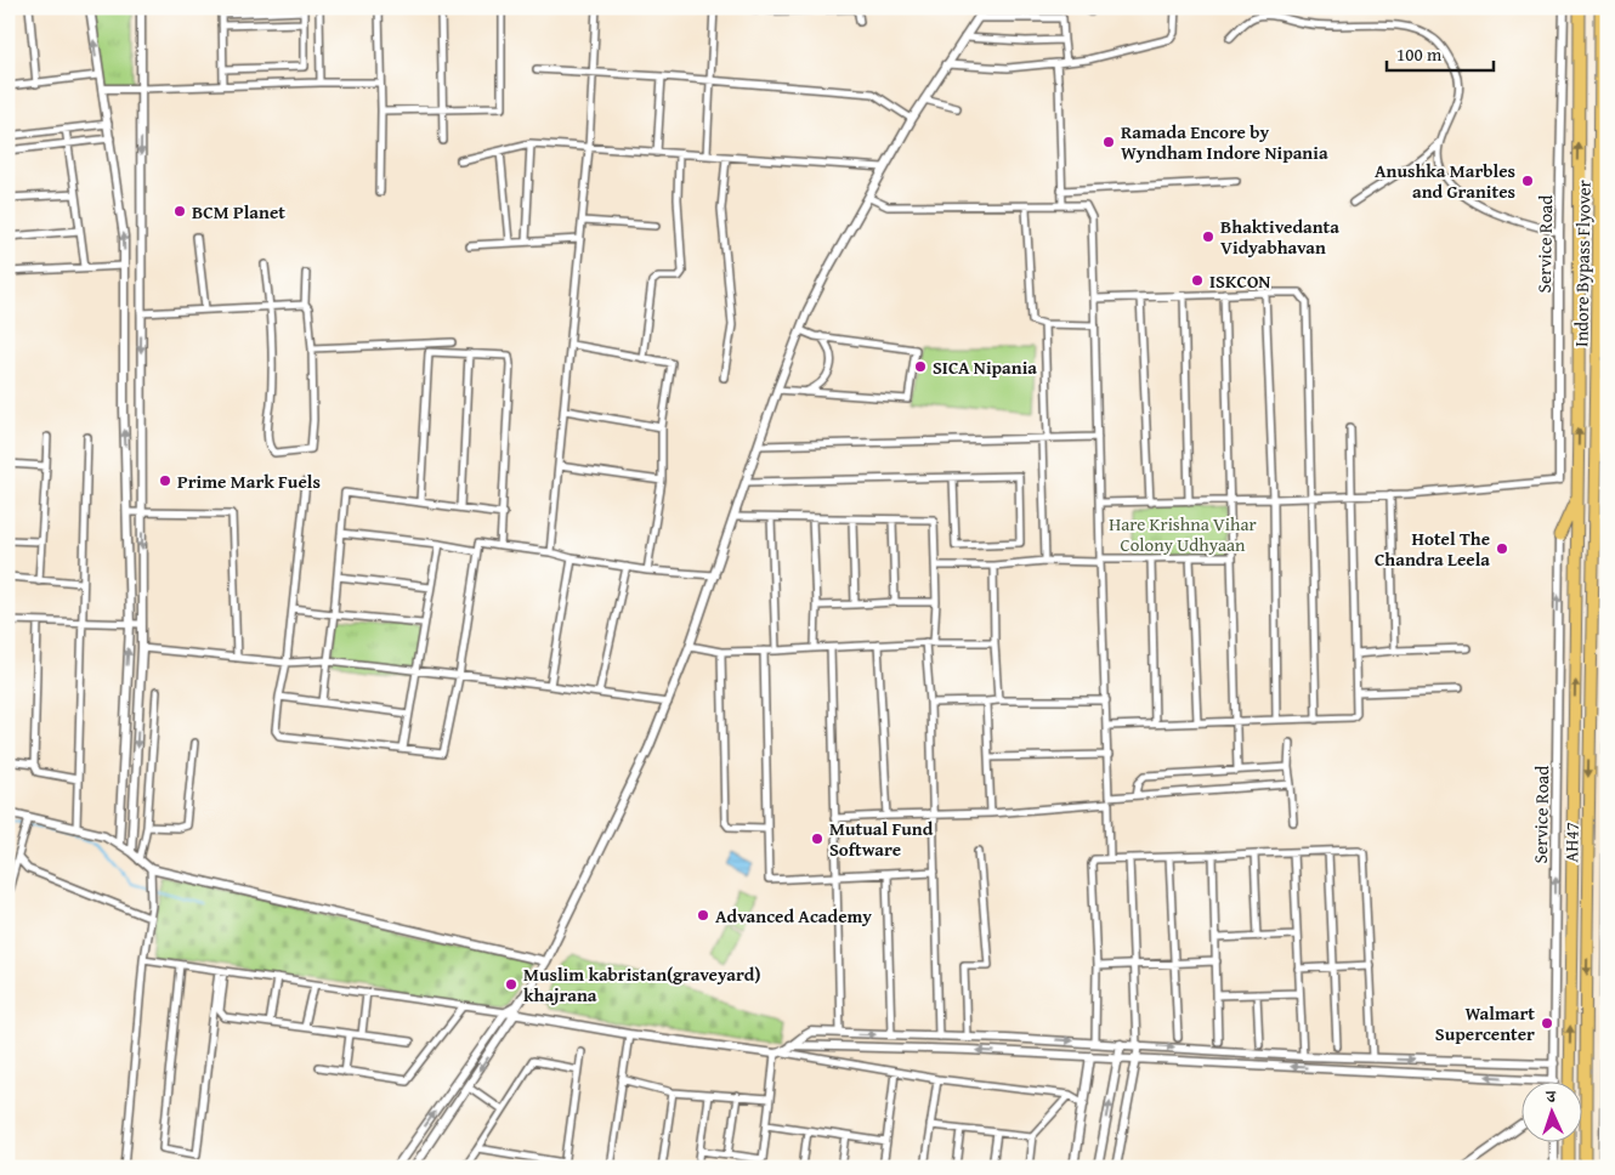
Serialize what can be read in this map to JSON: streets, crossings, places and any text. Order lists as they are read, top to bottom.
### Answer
{
  "streets": {
    "highway": ["Indore Bypass Flyover", "AH47"],
    "street": ["Service Road"]
  },
  "crossings": [
    ["Indore Bypass Flyover", "AH47"]
  ],
  "parks": ["Hare Krishna Vihar Colony Udhyaan"],
  "places": [
    "Ramada Encore by Wyndham Indore Nipania",
    "Anushka Marbles and Granites",
    "BCM Planet",
    "Bhaktivedanta Vidyabhavan",
    "ISKCON",
    "SICA Nipania",
    "Prime Mark Fuels",
    "Hotel The Chandra Leela",
    "Mutual Fund Software",
    "Advanced Academy",
    "Muslim kabristan(graveyard) khajrana",
    "Walmart Supercenter"
  ],
  "scale_bar": "100 m",
  "north": "top"
}
